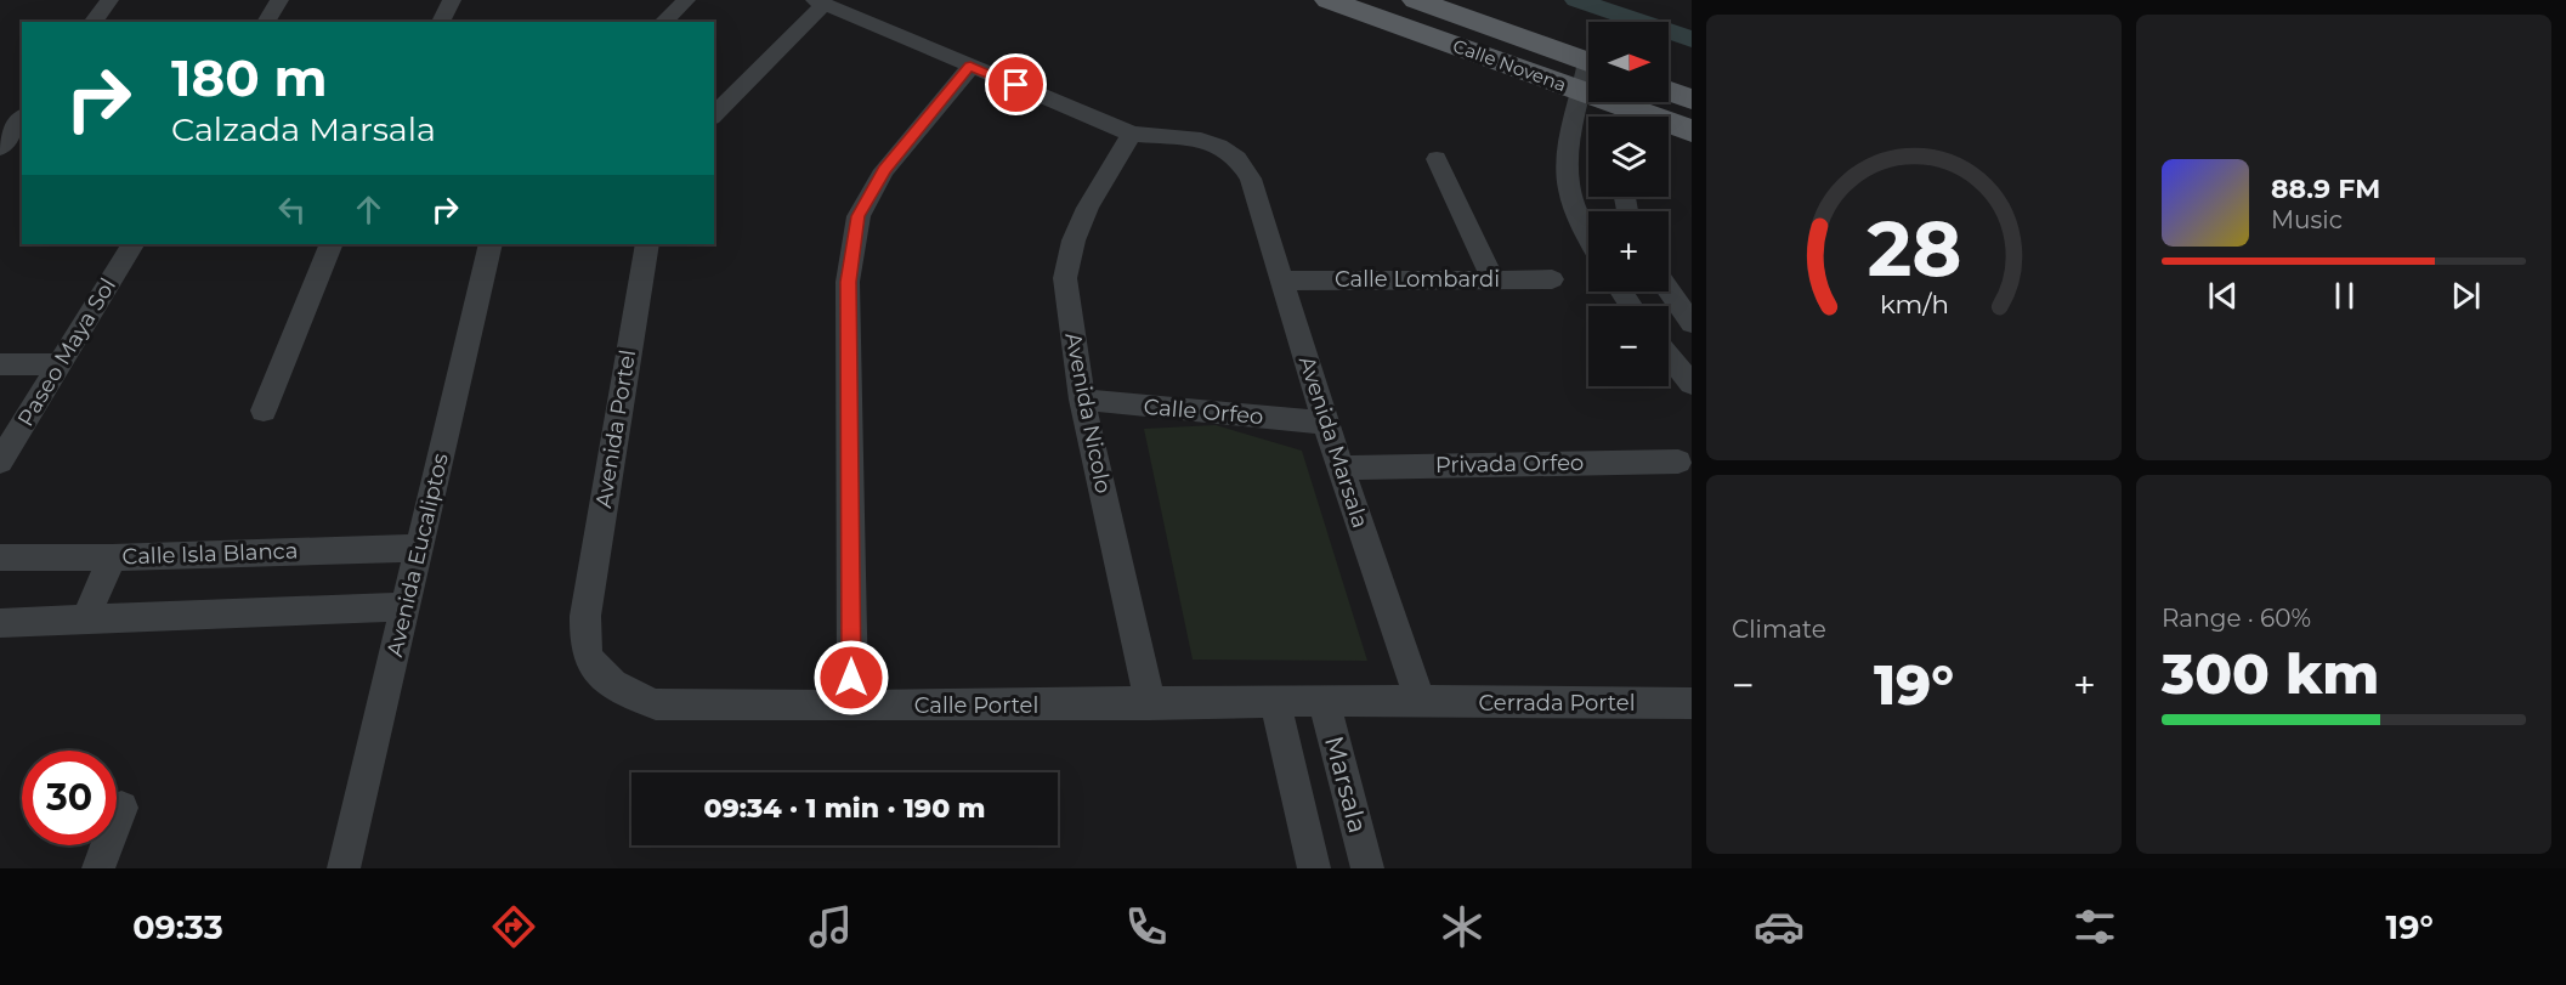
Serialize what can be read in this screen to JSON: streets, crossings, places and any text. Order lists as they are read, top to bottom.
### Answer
{
  "streets": {
    "main road": ["Calle Novena"],
    "street": [
      "Calle Lombardi",
      "Paseo Maya Sol",
      "Calle Orfeo",
      "Avenida Nicolo",
      "Avenida Portel",
      "Avenida Marsala",
      "Privada Orfeo",
      "Calle Isla Blanca",
      "Avenida Eucaliptos",
      "Cerrada Portel",
      "Calle Portel",
      "Marsala"
    ]
  },
  "crossings": [
    ["Calle Lombardi", "Avenida Marsala"],
    ["Calle Orfeo", "Avenida Nicolo"],
    ["Calle Orfeo", "Avenida Marsala"],
    ["Avenida Nicolo", "Avenida Marsala"],
    ["Avenida Nicolo", "Calle Portel"],
    ["Avenida Portel", "Calle Portel"],
    ["Avenida Marsala", "Privada Orfeo"],
    ["Avenida Marsala", "Cerrada Portel"],
    ["Avenida Marsala", "Calle Portel"],
    ["Calle Isla Blanca", "Avenida Eucaliptos"],
    ["Cerrada Portel", "Calle Portel"],
    ["Calle Portel", "Marsala"]
  ],
  "north": "right",
  "page": {
    "map_buttons": ["+", "−"],
    "turn": ["180 m", "Calzada Marsala"],
    "song": ["88.9 FM", "Music"],
    "tile": [
      "Climate",
      ["Range · 60%", "300 km"]
    ],
    "heat": ["−", "19°", "+"],
    "limit": "30",
    "trip": "09:34 · 1 min · 190 m",
    "tabs": ["09:33", "19°"],
    "gauge": ["28", "km/h"]
  }
}
